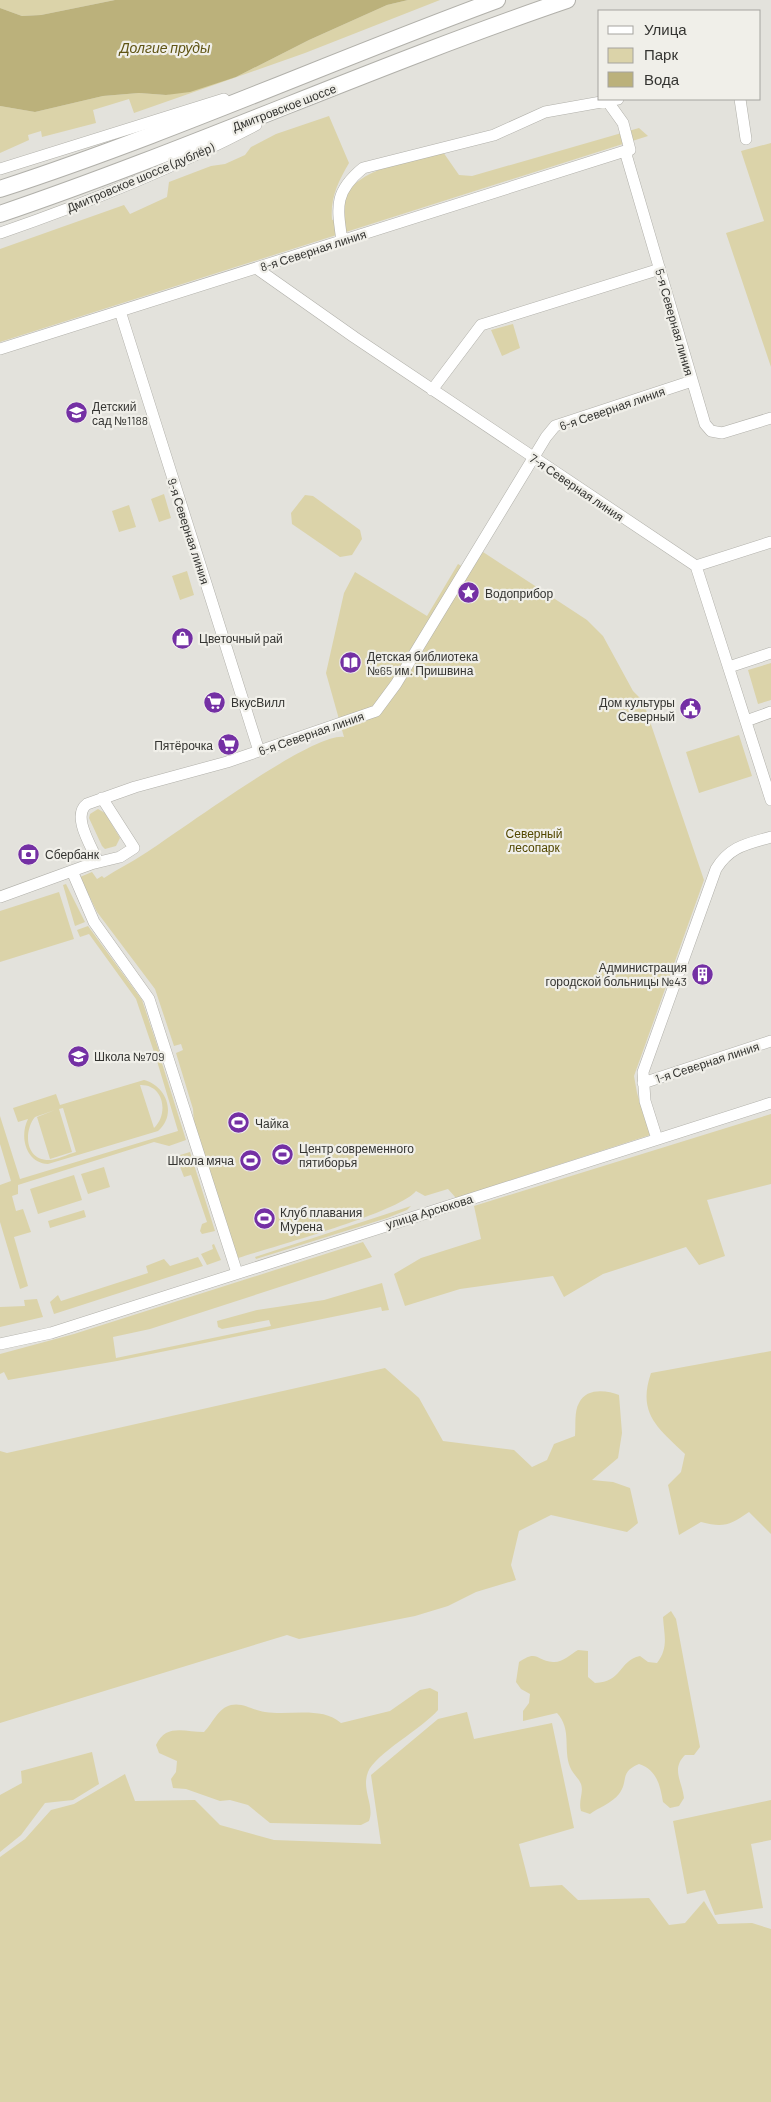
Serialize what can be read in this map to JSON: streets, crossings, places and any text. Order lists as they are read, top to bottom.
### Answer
{
  "streets": {
    "highway": ["Дмитровское шоссе"],
    "street": [
      "Дмитровское шоссе (дублёр)",
      "8-я Северная линия",
      "5-я Северная линия",
      "6-я Северная линия",
      "7-я Северная линия",
      "9-я Северная линия",
      "1-я Северная линия",
      "улица Арсюкова"
    ]
  },
  "crossings": [
    ["Дмитровское шоссе", "Дмитровское шоссе (дублёр)"],
    ["8-я Северная линия", "5-я Северная линия"],
    ["8-я Северная линия", "7-я Северная линия"],
    ["8-я Северная линия", "9-я Северная линия"],
    ["5-я Северная линия", "6-я Северная линия"],
    ["6-я Северная линия", "7-я Северная линия"],
    ["6-я Северная линия", "9-я Северная линия"]
  ],
  "water": ["Долгие пруды"],
  "parks": ["Северный лесопарк"],
  "places": {
    "school or university": ["Детский сад №1188", "Школа №709"],
    "place": ["Водоприбор"],
    "shop": ["Цветочный рай"],
    "library": ["Детская библиотека №65 им. Пришвина"],
    "supermarket": ["ВкусВилл", "Пятёрочка"],
    "public building": ["Дом культуры Северный"],
    "bank": ["Сбербанк"],
    "building": ["Администрация городской больницы №43"],
    "sports": [
      "Чайка",
      "Центр современного пятиборья",
      "Школа мяча",
      "Клуб плавания Мурена"
    ]
  },
  "legend": ["Улица", "Парк", "Вода"]
}
